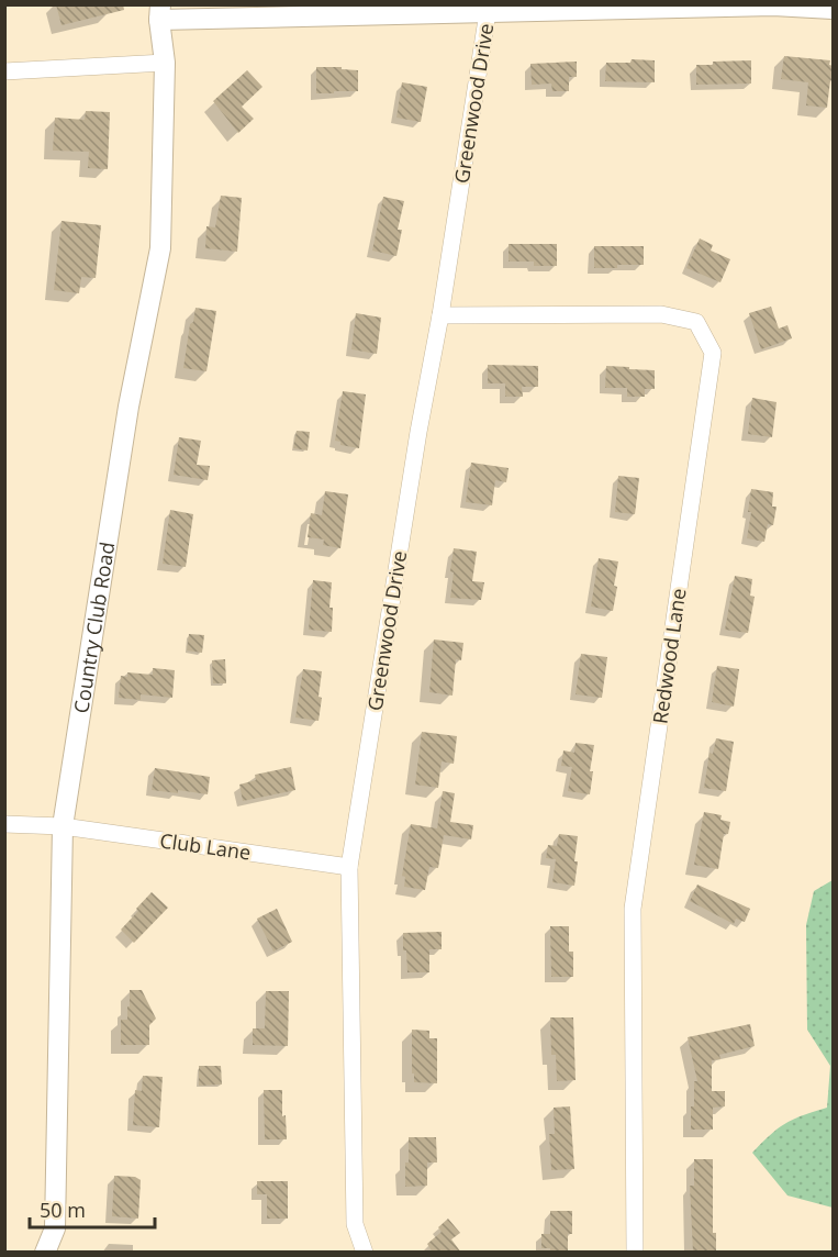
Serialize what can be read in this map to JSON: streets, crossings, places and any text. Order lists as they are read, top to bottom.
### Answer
{
  "streets": {
    "street": [
      "Greenwood Drive",
      "Country Club Road",
      "Redwood Lane",
      "Club Lane"
    ]
  },
  "crossings": [
    ["Greenwood Drive", "Redwood Lane"],
    ["Greenwood Drive", "Club Lane"],
    ["Country Club Road", "Club Lane"]
  ],
  "scale_bar": "50 m"
}
